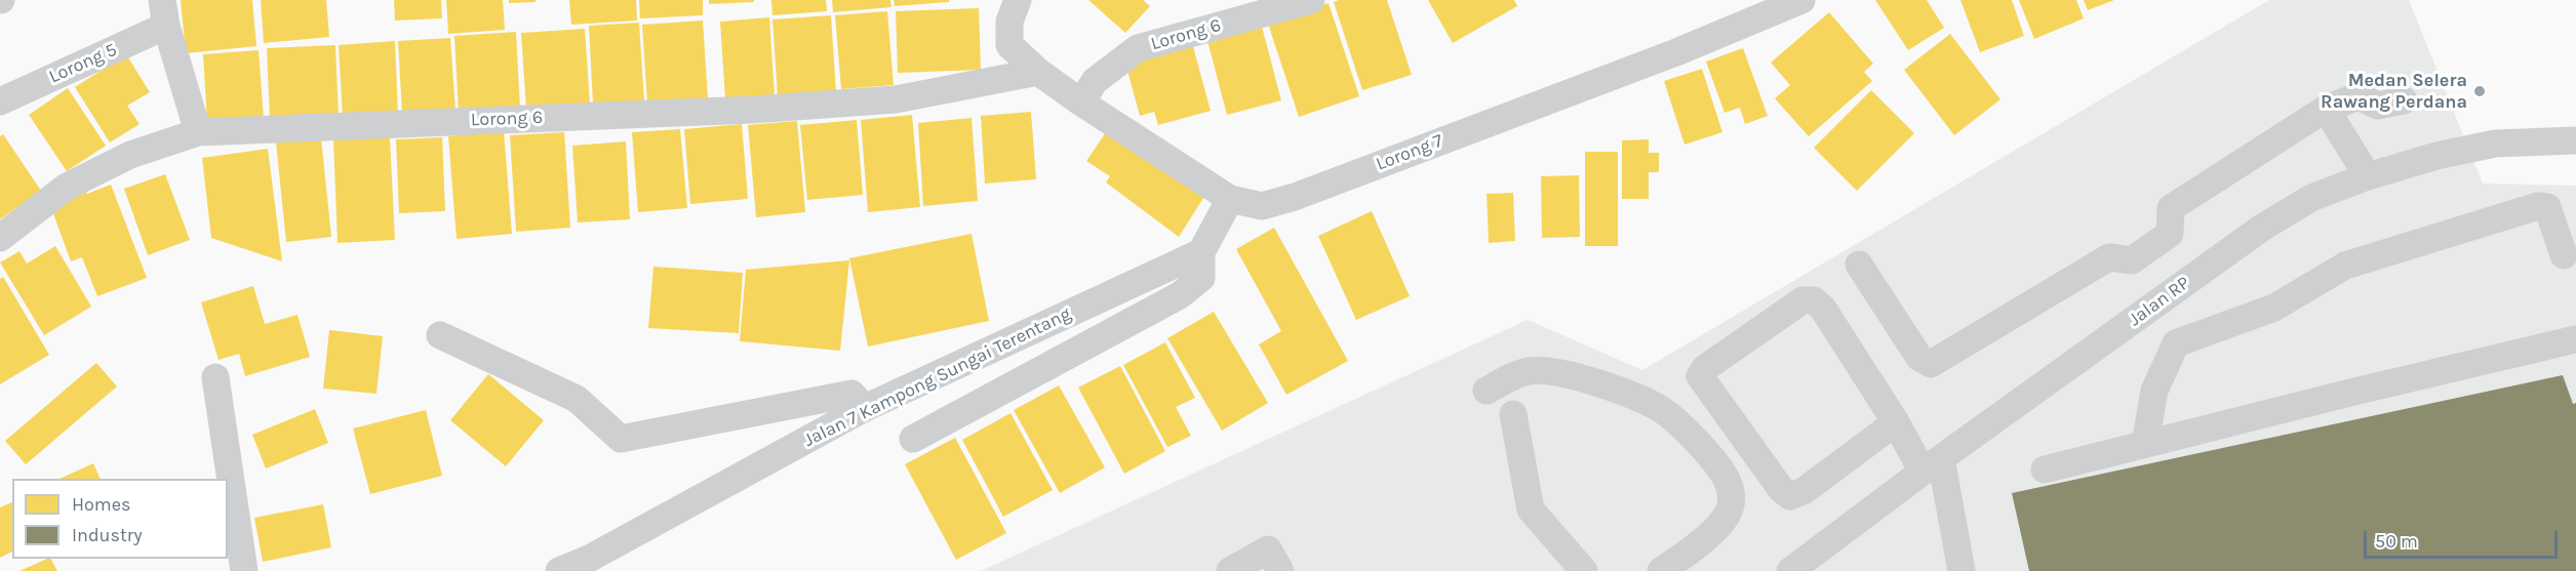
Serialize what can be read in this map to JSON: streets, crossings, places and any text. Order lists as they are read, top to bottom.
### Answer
{
  "streets": {
    "street": [
      "Lorong 6",
      "Lorong 5",
      "Lorong 7",
      "Jalan RP",
      "Jalan 7 Kampong Sungai Terentang"
    ]
  },
  "crossings": [
    ["Lorong 6", "Lorong 7"]
  ],
  "places": ["Medan Selera Rawang Perdana"],
  "legend": ["Homes", "Industry"],
  "scale_bar": "50 m"
}
